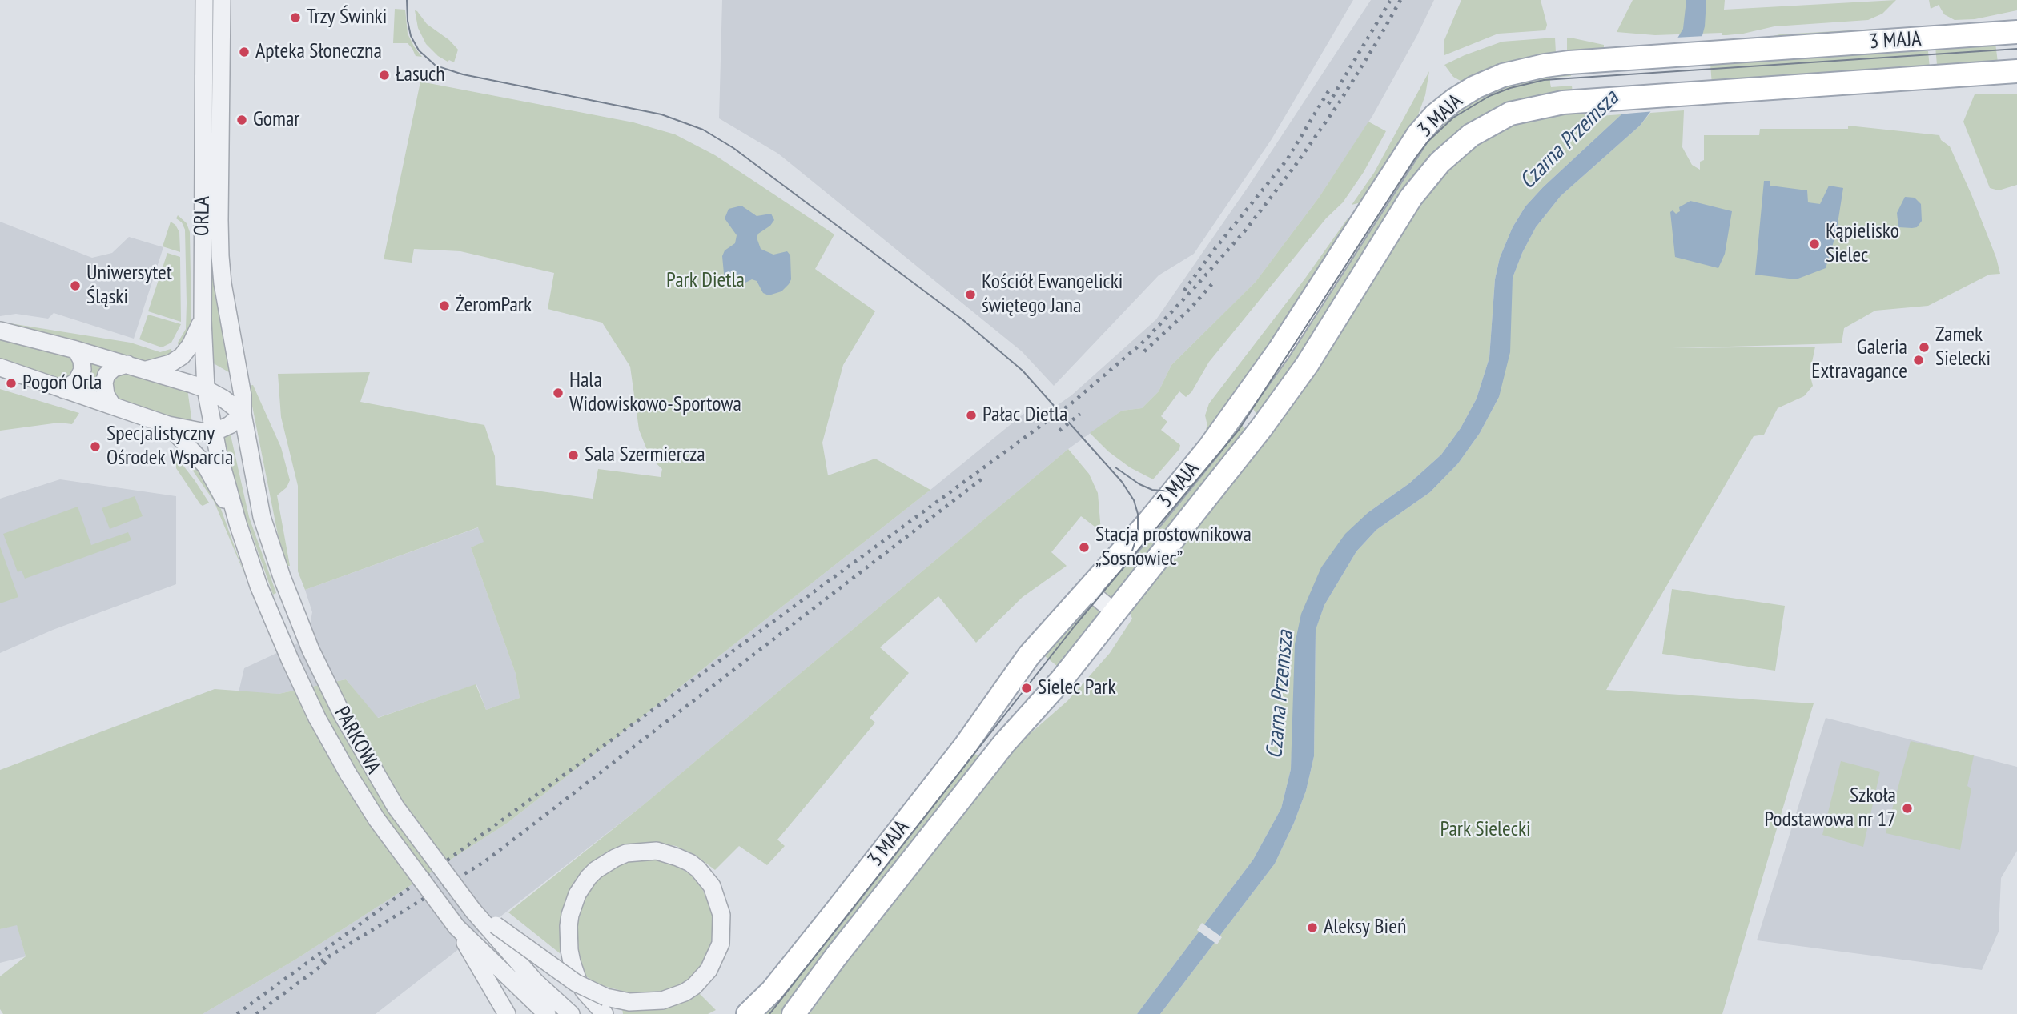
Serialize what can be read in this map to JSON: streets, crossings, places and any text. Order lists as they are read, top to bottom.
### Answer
{
  "streets": {
    "main road": ["3 MAJA"],
    "street": ["ORLA", "PARKOWA"]
  },
  "crossings": [
    ["ORLA", "PARKOWA"]
  ],
  "water": ["Czarna Przemsza"],
  "parks": ["Park Dietla", "Park Sielecki"],
  "places": [
    "Trzy Świnki",
    "Apteka Słoneczna",
    "Łasuch",
    "Gomar",
    "Kąpielisko Sielec",
    "Uniwersytet Śląski",
    "Kościół Ewangelicki świętego Jana",
    "ŻeromPark",
    "Zamek Sielecki",
    "Galeria Extravagance",
    "Pogoń Orla",
    "Hala Widowiskowo-Sportowa",
    "Pałac Dietla",
    "Specjalistyczny Ośrodek Wsparcia",
    "Sala Szermiercza",
    "Stacja prostownikowa „Sosnowiec”",
    "Sielec Park",
    "Szkoła Podstawowa nr 17",
    "Aleksy Bień"
  ]
}
